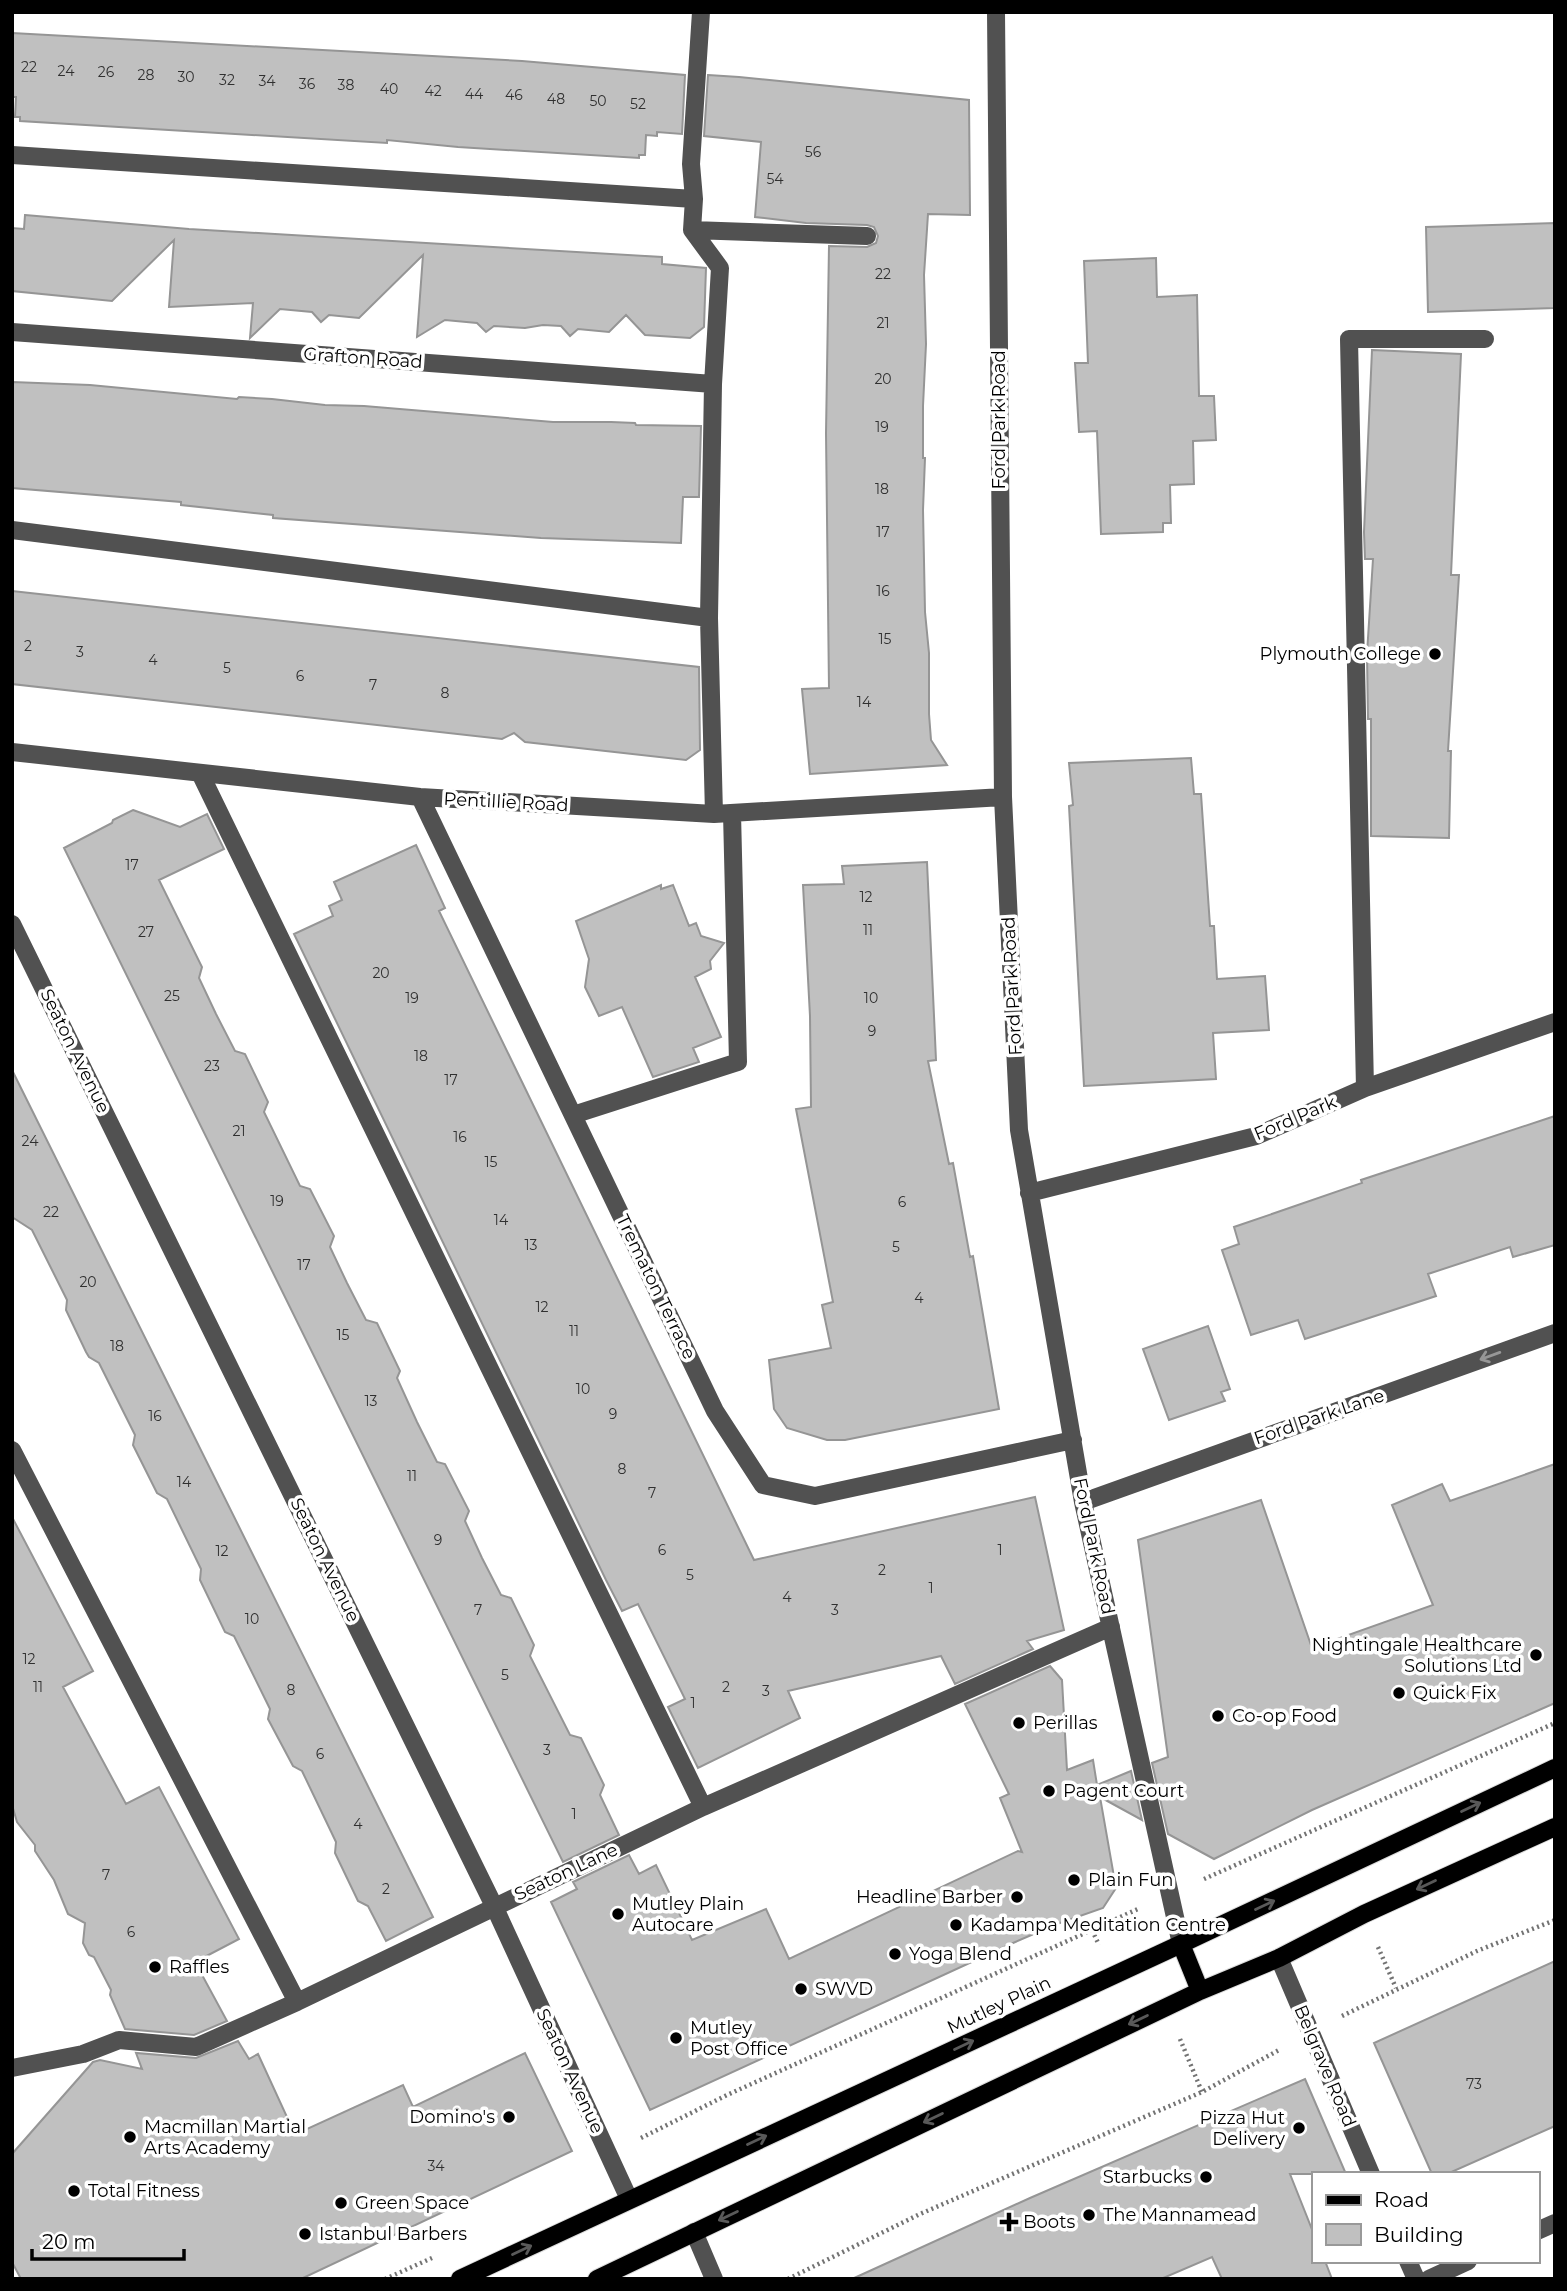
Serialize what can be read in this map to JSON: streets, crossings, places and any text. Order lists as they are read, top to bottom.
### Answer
{
  "streets": {
    "main road": ["Mutley Plain"],
    "street": [
      "Grafton Road",
      "Ford Park Road",
      "Pentillie Road",
      "Seaton Avenue",
      "Ford Park",
      "Trematon Terrace",
      "Ford Park Lane",
      "Seaton Lane",
      "Belgrave Road"
    ]
  },
  "crossings": [
    ["Ford Park Road", "Pentillie Road"],
    ["Ford Park Road", "Ford Park"],
    ["Ford Park Road", "Trematon Terrace"],
    ["Ford Park Road", "Ford Park Lane"],
    ["Ford Park Road", "Seaton Lane"],
    ["Ford Park Road", "Mutley Plain"],
    ["Pentillie Road", "Trematon Terrace"],
    ["Seaton Avenue", "Seaton Lane"],
    ["Seaton Avenue", "Mutley Plain"]
  ],
  "one_way": ["Ford Park Lane"],
  "places": {
    "other": [
      "Plymouth College",
      "Nightingale Healthcare Solutions Ltd",
      "Quick Fix",
      "Co-op Food",
      "Perillas",
      "Pagent Court",
      "Plain Fun",
      "Headline Barber",
      "Mutley Plain Autocare",
      "Kadampa Meditation Centre",
      "Yoga Blend",
      "Raffles",
      "SWVD",
      "Mutley Post Office",
      "Domino's",
      "Pizza Hut Delivery",
      "Macmillan Martial Arts Academy",
      "Starbucks",
      "Total Fitness",
      "Green Space",
      "The Mannamead",
      "Istanbul Barbers"
    ],
    "health": ["Boots"]
  },
  "house_numbers": [
    "22",
    "24",
    "26",
    "28",
    "30",
    "32",
    "34",
    "36",
    "38",
    "40",
    "42",
    "44",
    "46",
    "48",
    "50",
    "52",
    "56",
    "54",
    "22",
    "21",
    "20",
    "19",
    "18",
    "17",
    "16",
    "15",
    "2",
    "3",
    "4",
    "5",
    "6",
    "7",
    "8",
    "14",
    "17",
    "12",
    "11",
    "27",
    "20",
    "25",
    "19",
    "10",
    "9",
    "18",
    "23",
    "17",
    "21",
    "16",
    "24",
    "15",
    "19",
    "6",
    "22",
    "14",
    "13",
    "5",
    "17",
    "20",
    "4",
    "12",
    "11",
    "15",
    "18",
    "10",
    "13",
    "9",
    "16",
    "8",
    "11",
    "14",
    "7",
    "9",
    "6",
    "1",
    "12",
    "2",
    "5",
    "1",
    "4",
    "7",
    "3",
    "10",
    "12",
    "5",
    "11",
    "2",
    "8",
    "3",
    "1",
    "3",
    "6",
    "1",
    "4",
    "7",
    "2",
    "6",
    "73",
    "34"
  ],
  "legend": ["Road", "Building"],
  "scale_bar": "20 m"
}
